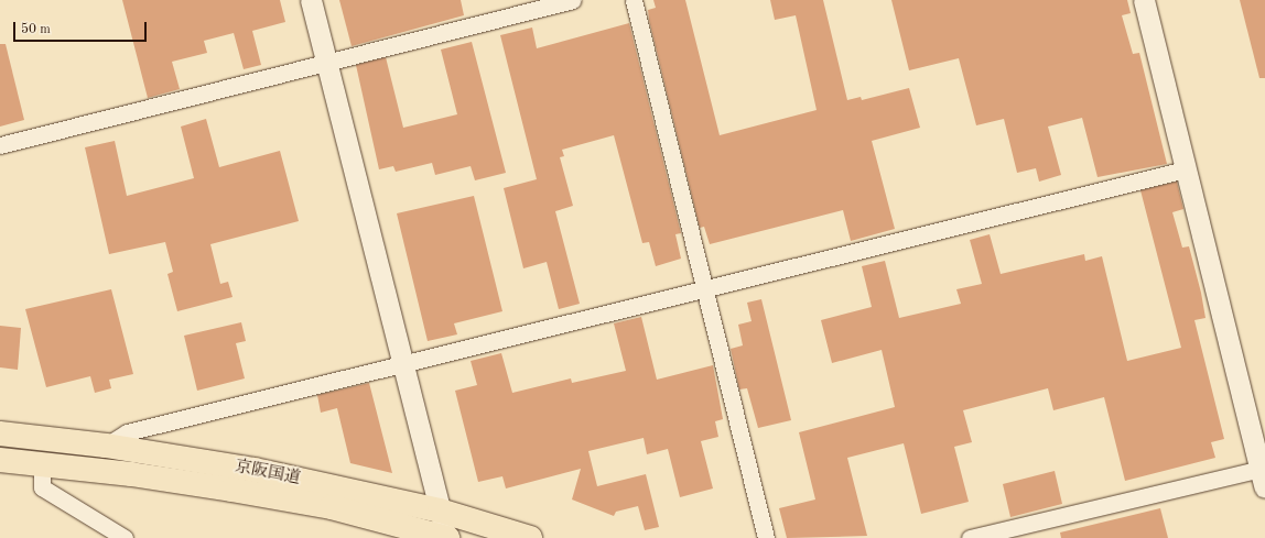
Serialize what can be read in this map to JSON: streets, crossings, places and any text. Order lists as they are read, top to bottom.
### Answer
{
  "streets": {
    "highway": ["京阪国道"]
  },
  "scale_bar": "50 m"
}
